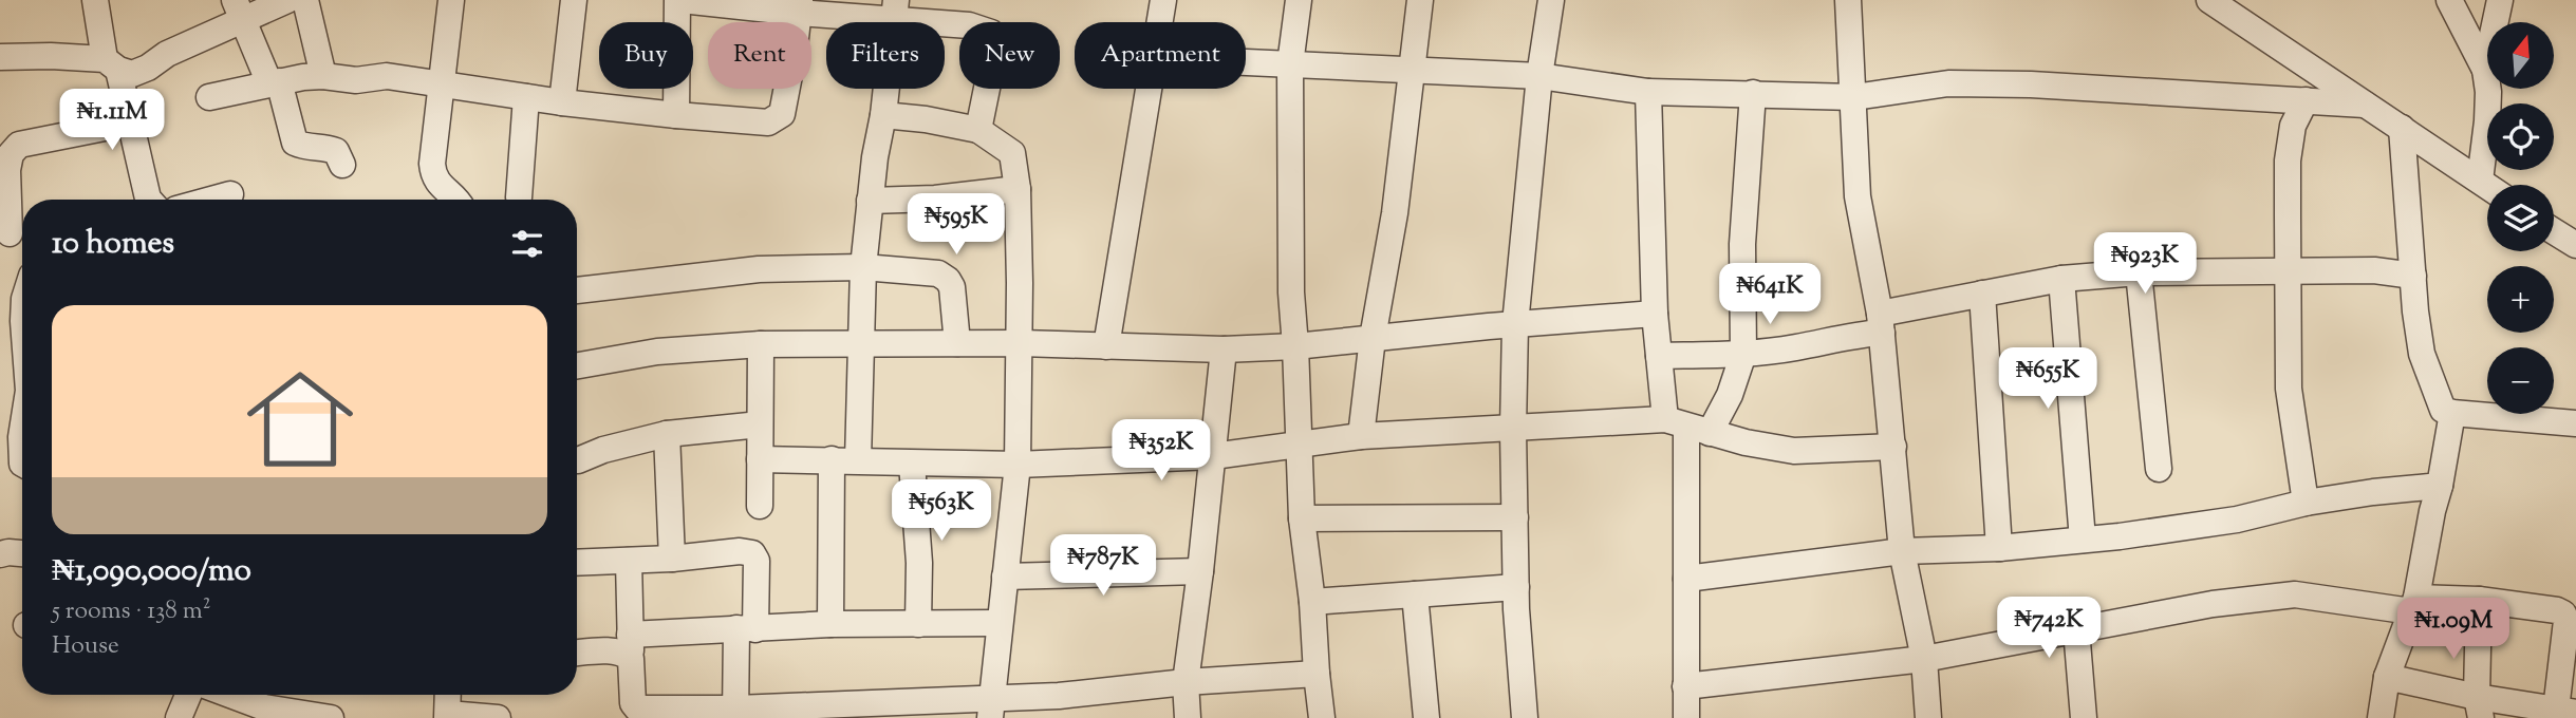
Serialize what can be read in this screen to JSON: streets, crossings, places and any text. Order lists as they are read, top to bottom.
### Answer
{
  "north": "top",
  "page": {
    "map_buttons": ["+", "−"],
    "chip": [
      "Buy",
      "Rent",
      "Filters",
      "New",
      "Apartment"
    ],
    "price": [
      "₦1.11M",
      "₦595K",
      "₦923K",
      "₦641K",
      "₦655K",
      "₦352K",
      "₦563K",
      "₦787K",
      "₦742K",
      "₦1.09M"
    ],
    "heading": "10 homes",
    "list": [
      {
        "name": "₦1,090,000/mo",
        "note": "5 rooms · 138 m² · House"
      }
    ]
  }
}
